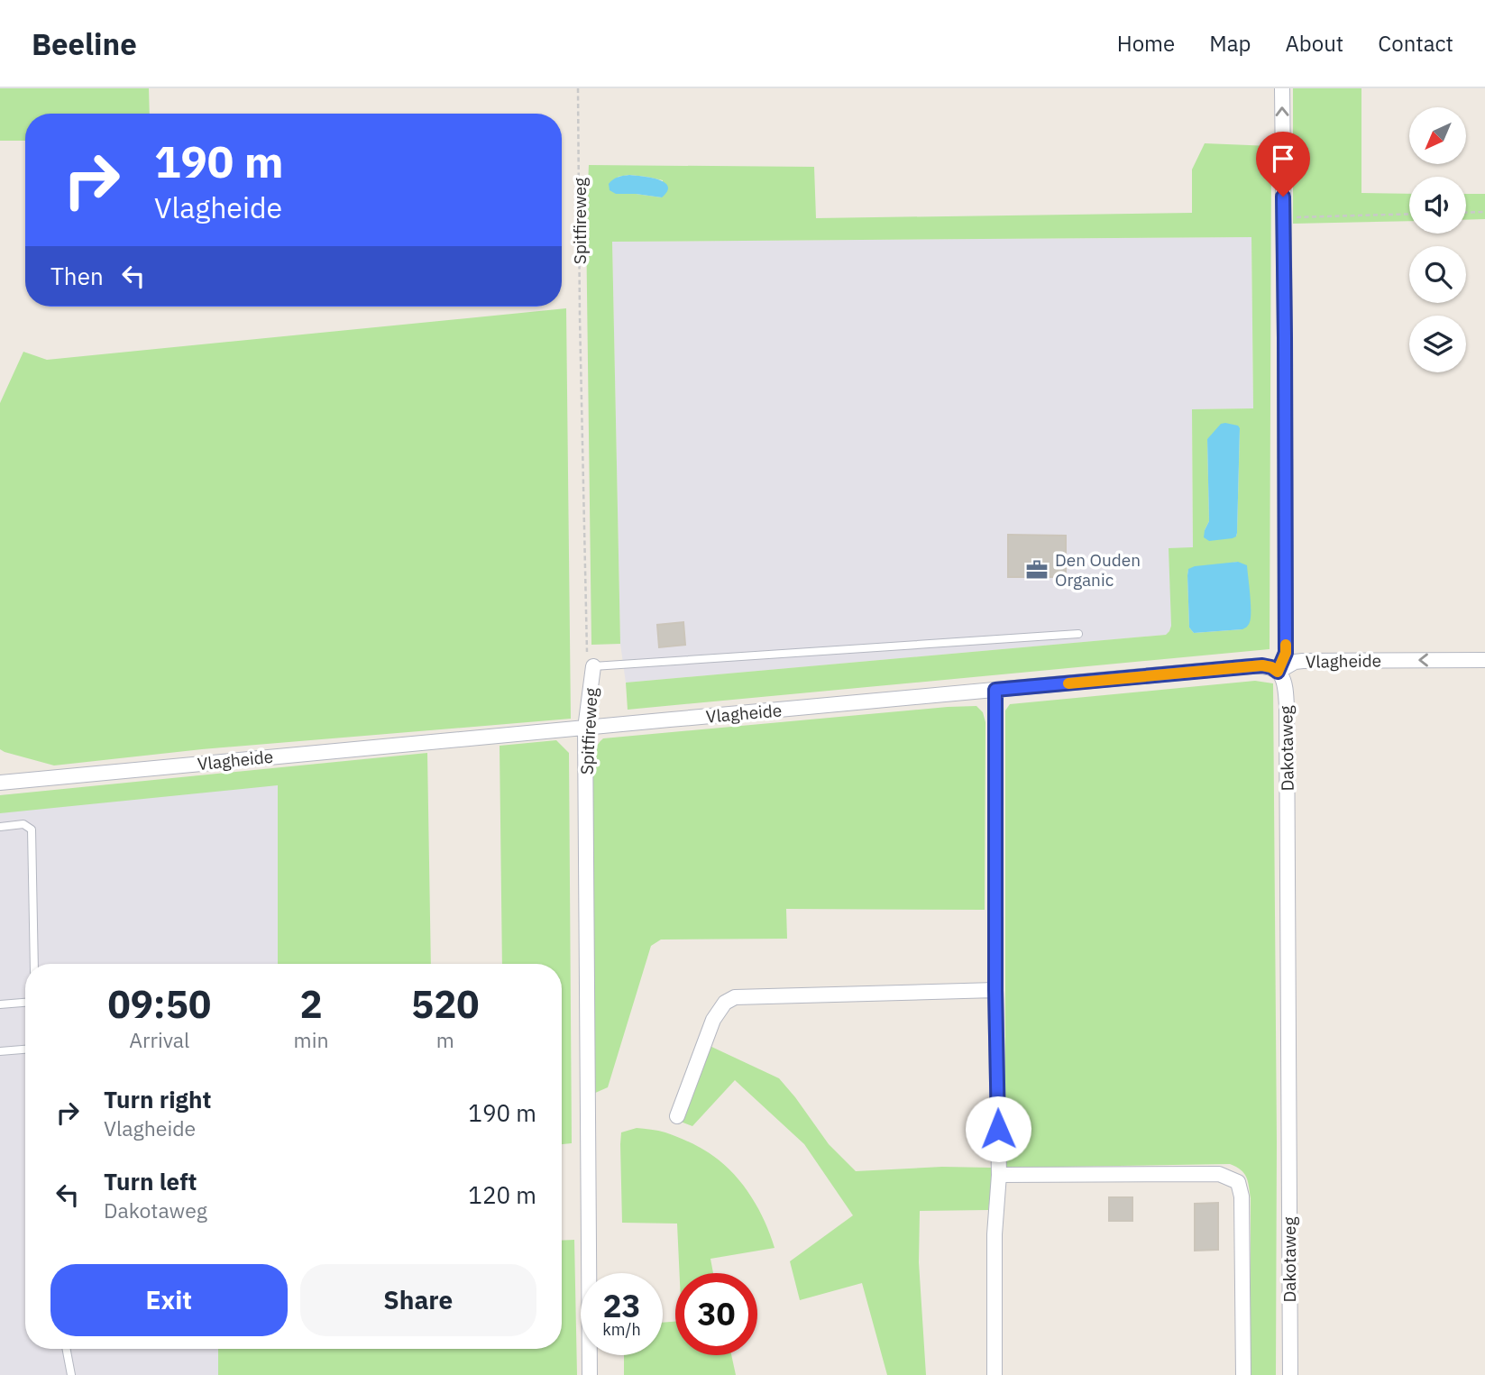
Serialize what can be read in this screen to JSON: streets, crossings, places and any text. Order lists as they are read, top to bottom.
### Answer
{
  "streets": {
    "street": ["Spitfireweg", "Vlagheide", "Dakotaweg"]
  },
  "crossings": [
    ["Spitfireweg", "Vlagheide"],
    ["Vlagheide", "Dakotaweg"]
  ],
  "places": {
    "office": ["Den Ouden Organic"]
  },
  "north": "bottom left",
  "page": {
    "header": "Beeline",
    "nav": [
      "Home",
      "Map",
      "About",
      "Contact"
    ],
    "turn": ["190 m", "Vlagheide"],
    "then": "Then",
    "eta": [
      "09:50",
      "Arrival",
      "2",
      "min",
      "520",
      "m"
    ],
    "list": [
      {
        "name": "Turn right",
        "note": "Vlagheide",
        "value": "190 m"
      },
      {
        "name": "Turn left",
        "note": "Dakotaweg",
        "value": "120 m"
      }
    ],
    "buttons": ["Exit", "Share"],
    "speed": "23 km/h",
    "limit": "30"
  }
}
